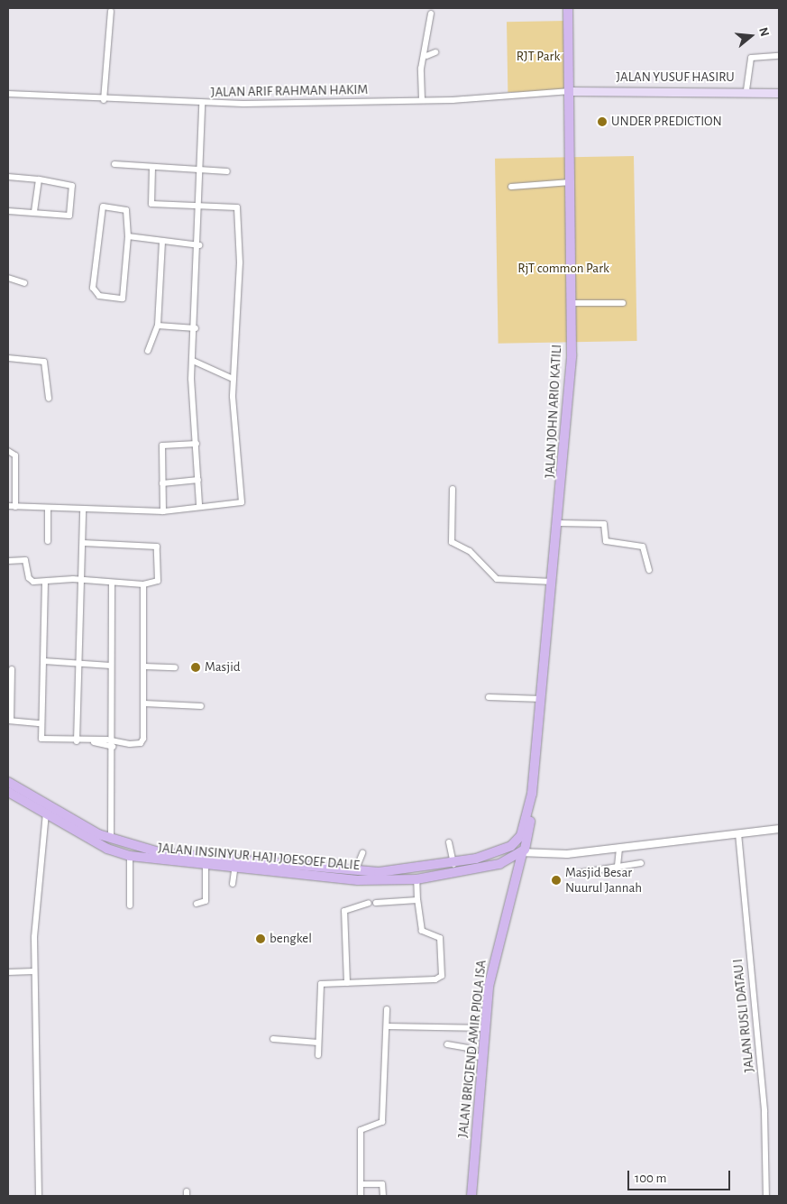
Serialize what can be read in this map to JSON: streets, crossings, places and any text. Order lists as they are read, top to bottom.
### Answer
{
  "streets": {
    "main road": [
      "JALAN YUSUF HASIRU",
      "JALAN JOHN ARIO KATILI",
      "JALAN INSINYUR HAJI JOESOEF DALIE",
      "JALAN BRIGJEND AMIR PIOLA ISA"
    ],
    "street": ["JALAN ARIF RAHMAN HAKIM", "JALAN RUSLI DATAU I"]
  },
  "crossings": [
    ["JALAN YUSUF HASIRU", "JALAN ARIF RAHMAN HAKIM"],
    ["JALAN YUSUF HASIRU", "JALAN JOHN ARIO KATILI"],
    ["JALAN ARIF RAHMAN HAKIM", "JALAN JOHN ARIO KATILI"],
    ["JALAN JOHN ARIO KATILI", "JALAN INSINYUR HAJI JOESOEF DALIE"],
    ["JALAN JOHN ARIO KATILI", "JALAN BRIGJEND AMIR PIOLA ISA"],
    ["JALAN INSINYUR HAJI JOESOEF DALIE", "JALAN BRIGJEND AMIR PIOLA ISA"]
  ],
  "parks": ["RJT Park", "RjT common Park"],
  "places": [
    "UNDER PREDICTION",
    "Masjid",
    "Masjid Besar Nuurul Jannah",
    "bengkel"
  ],
  "scale_bar": "100 m",
  "north": "right"
}
